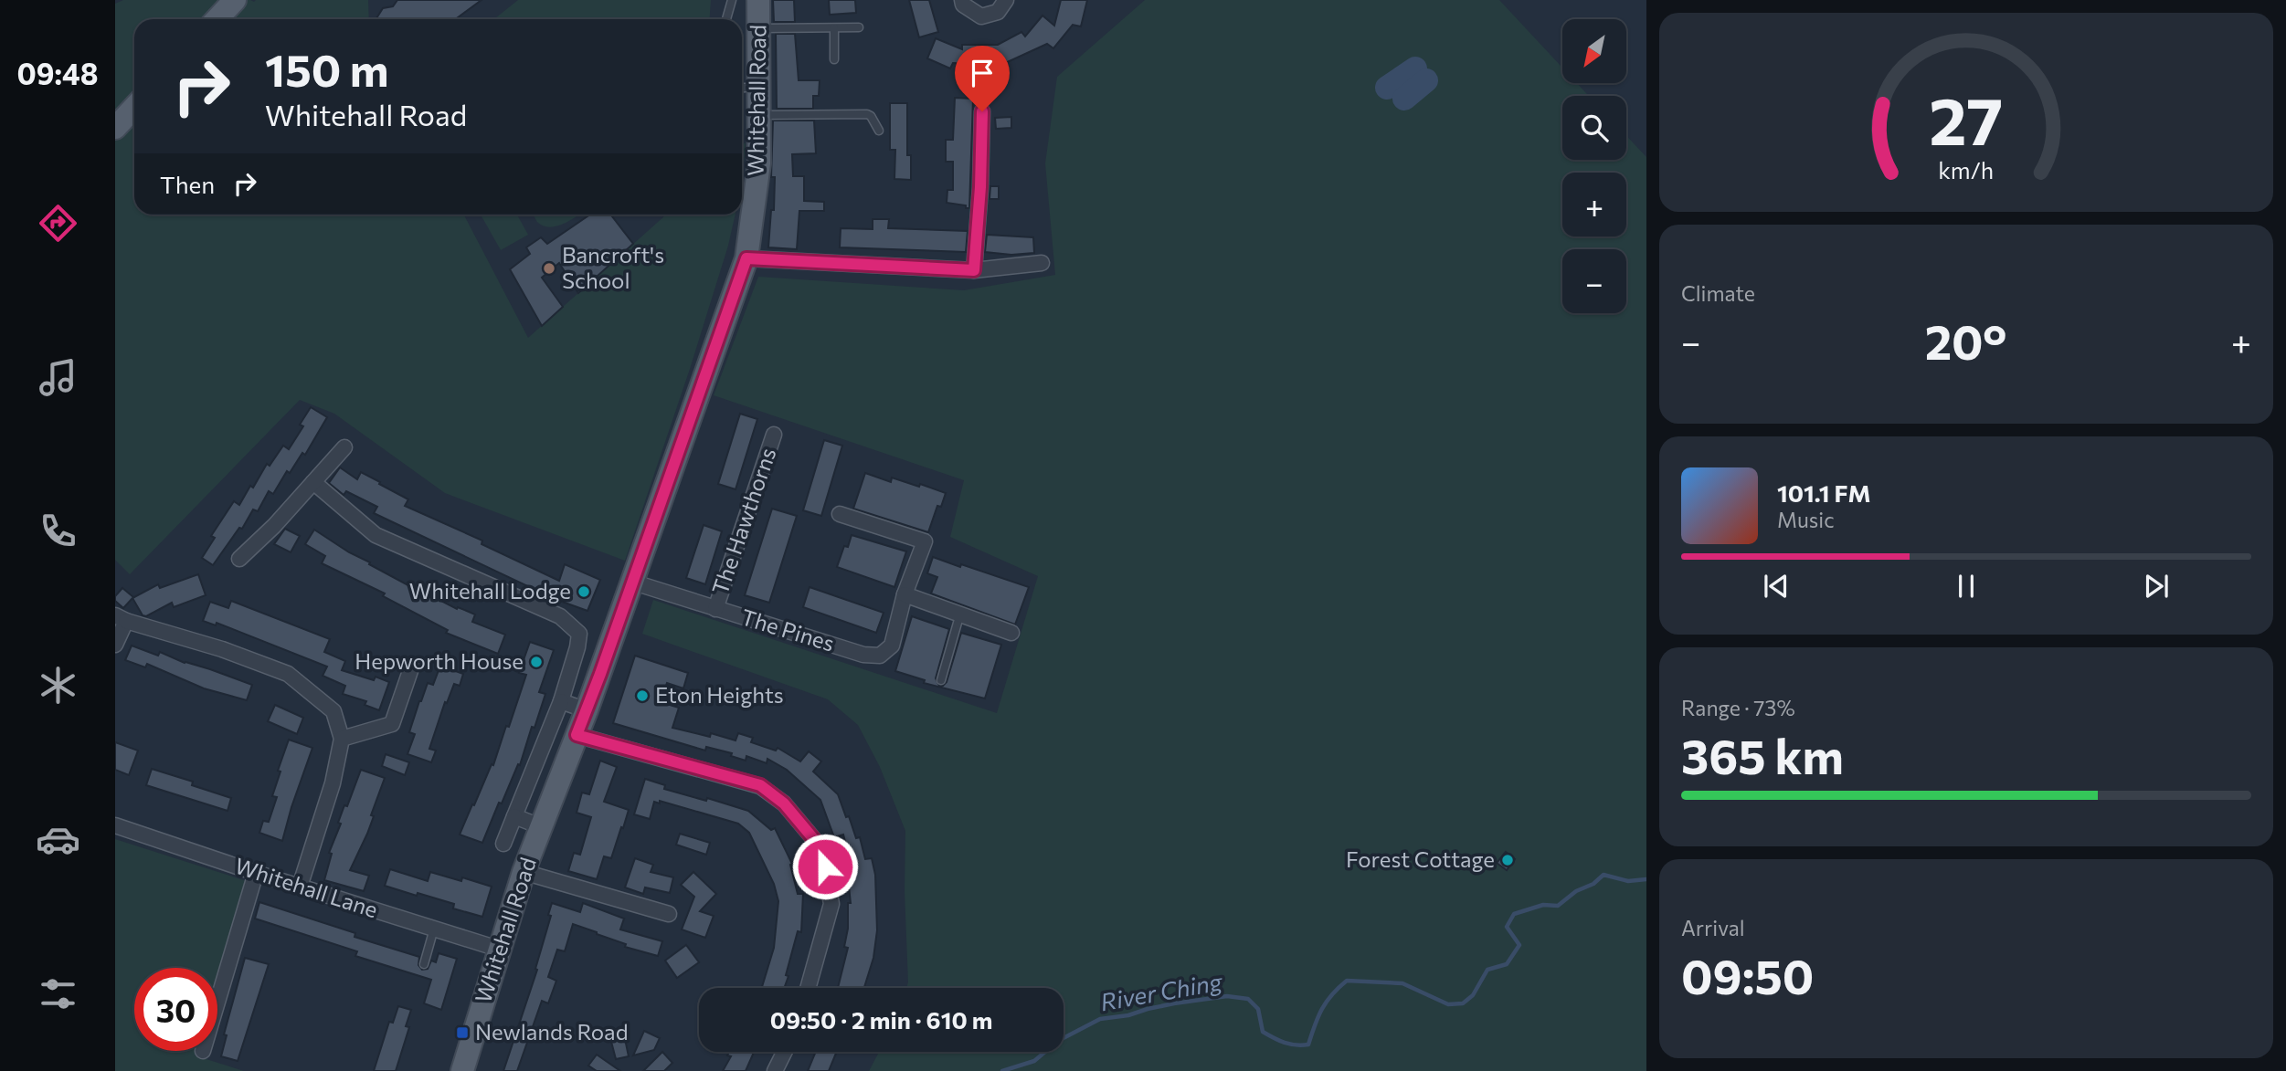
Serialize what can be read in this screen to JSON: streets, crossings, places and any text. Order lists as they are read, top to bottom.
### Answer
{
  "streets": {
    "main road": ["Whitehall Road"],
    "street": ["The Hawthorns", "The Pines", "Whitehall Lane"]
  },
  "crossings": [
    ["Whitehall Road", "The Pines"],
    ["Whitehall Road", "Whitehall Lane"],
    ["The Hawthorns", "The Pines"]
  ],
  "water": ["River Ching"],
  "places": {
    "other": [
      "Bancroft's School",
      "Whitehall Lodge",
      "Hepworth House",
      "Eton Heights",
      "Forest Cottage"
    ],
    "transit": ["Newlands Road"]
  },
  "north": "bottom left",
  "page": {
    "tabs": "09:48",
    "map_buttons": ["+", "−"],
    "turn": ["150 m", "Whitehall Road"],
    "then": "Then",
    "tile": [
      "Climate",
      ["Range · 73%", "365 km"],
      ["Arrival", "09:50"]
    ],
    "heat": ["−", "20°", "+"],
    "song": ["101.1 FM", "Music"],
    "limit": "30",
    "trip": "09:50 · 2 min · 610 m",
    "gauge": ["27", "km/h"]
  }
}
